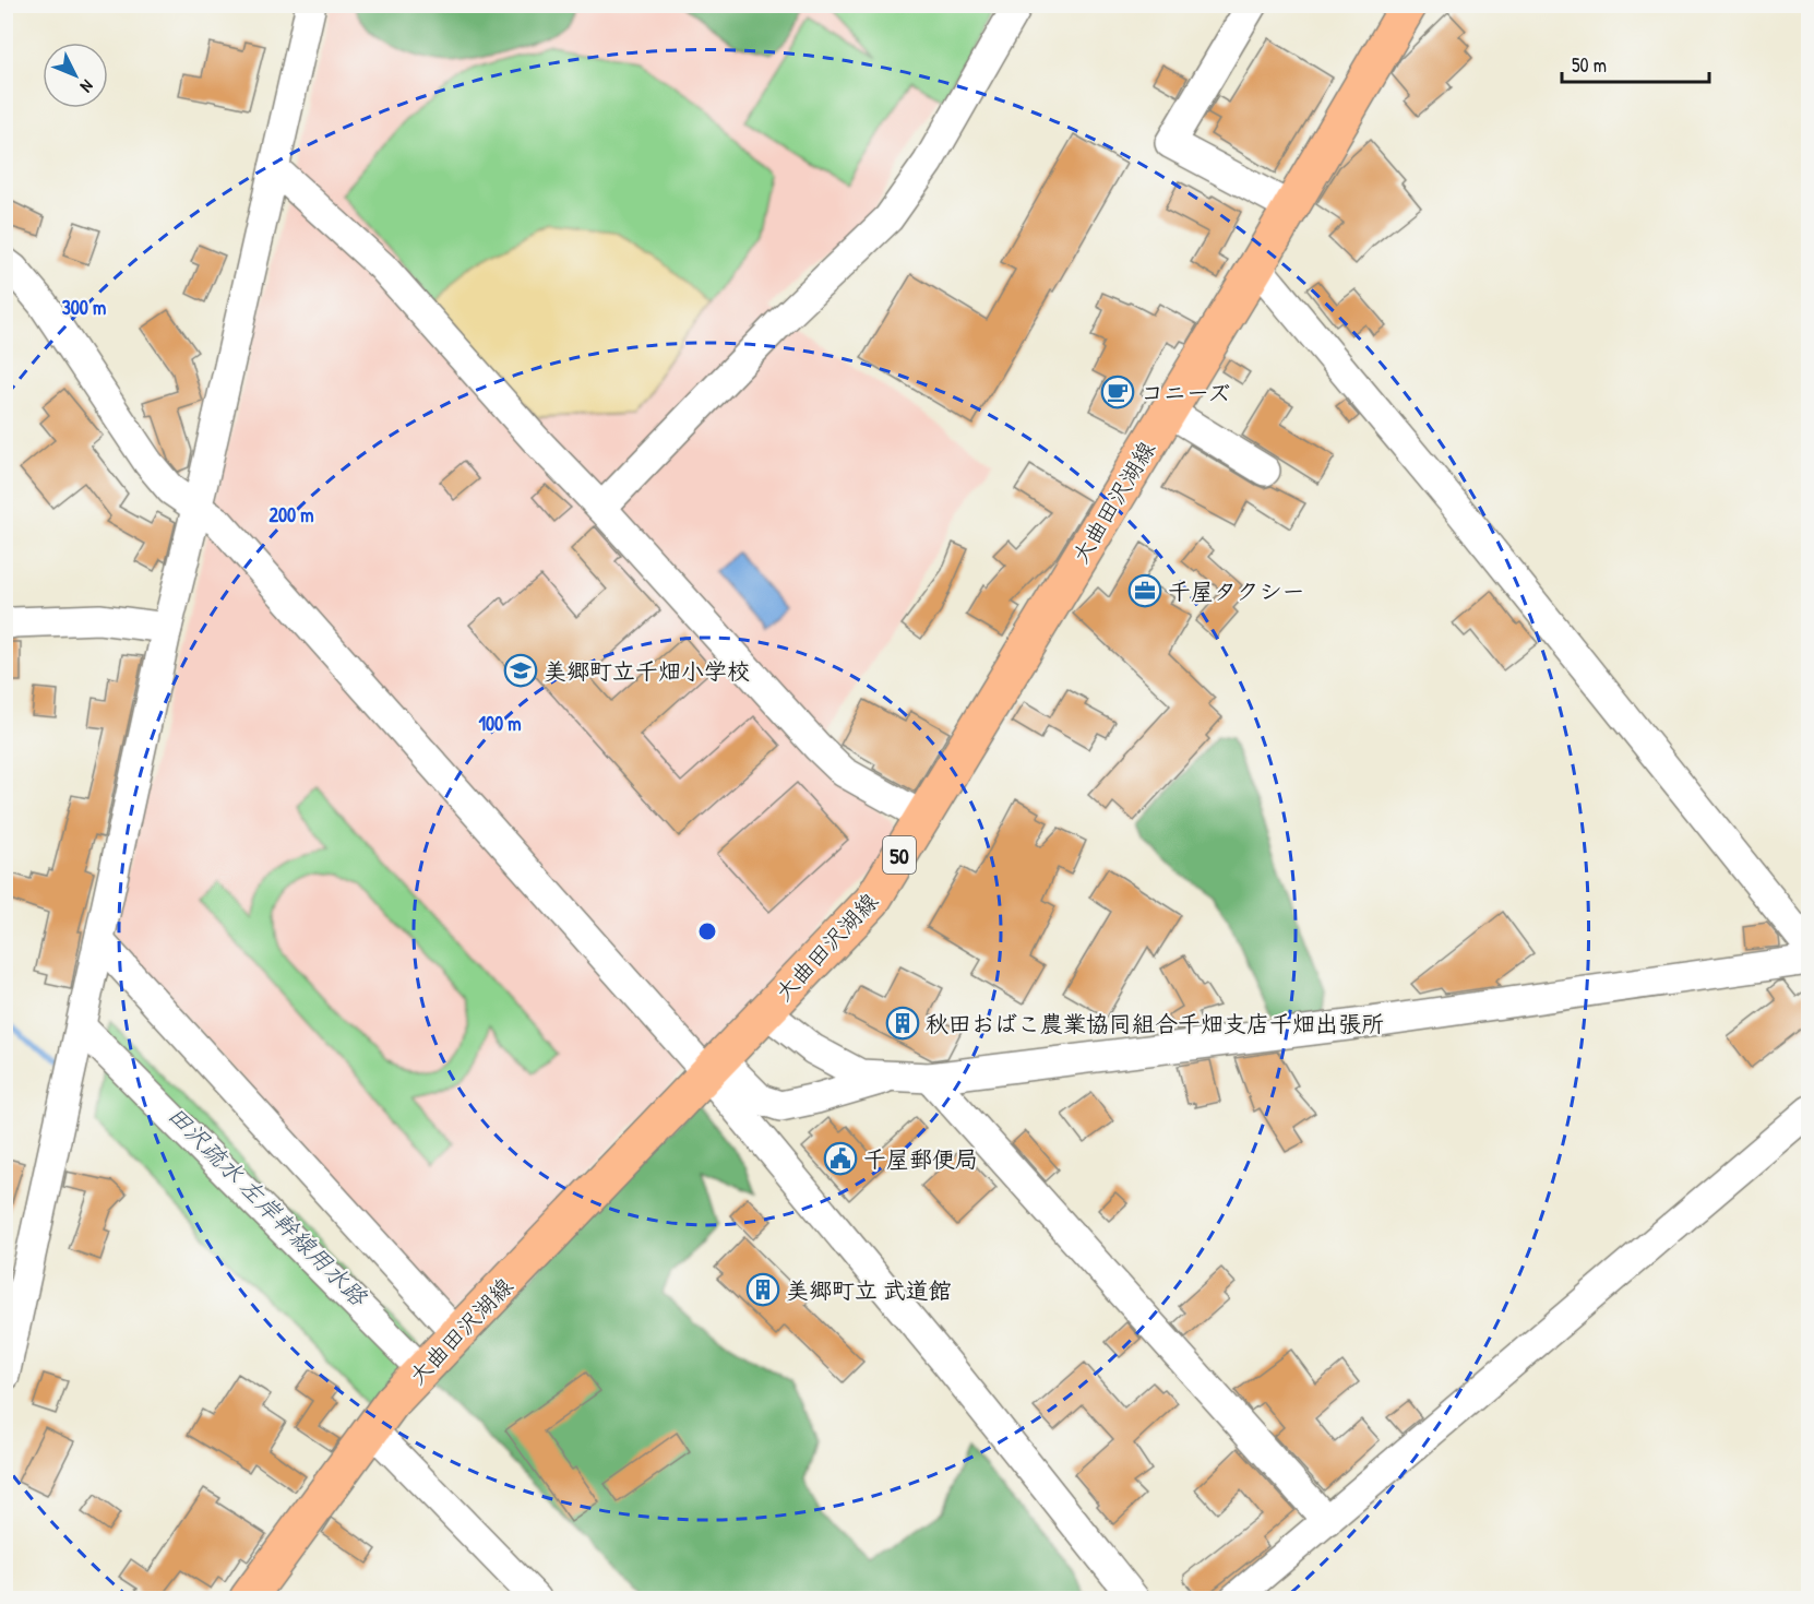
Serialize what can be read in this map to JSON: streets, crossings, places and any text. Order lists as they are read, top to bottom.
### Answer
{
  "streets": {
    "main road": ["大曲田沢湖線", "50"]
  },
  "water": ["田沢疏水 左岸幹線用水路"],
  "places": {
    "cafe": ["コニーズ"],
    "office": ["千屋タクシー"],
    "school or university": ["美郷町立千畑小学校"],
    "building": ["秋田おばこ農業協同組合千畑支店千畑出張所", "美郷町立 武道館"],
    "public building": ["千屋郵便局"]
  },
  "scale_bar": "50 m",
  "north": "bottom right",
  "rings": ["300 m", "200 m", "100 m"]
}
